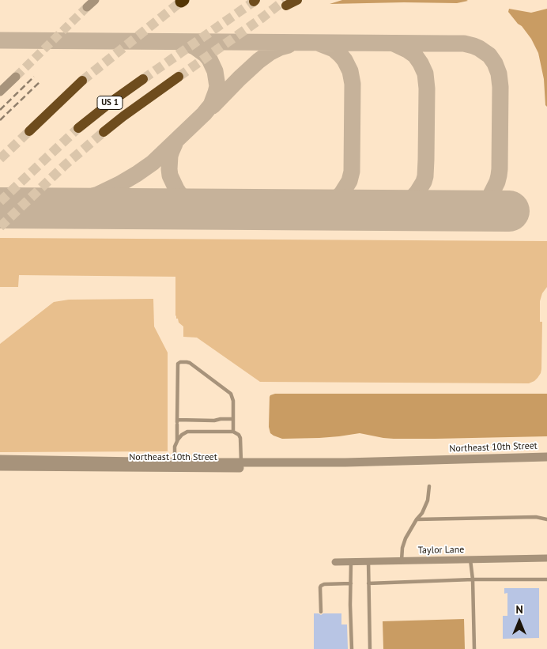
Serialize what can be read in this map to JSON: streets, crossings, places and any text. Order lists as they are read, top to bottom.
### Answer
{
  "streets": {
    "main road": ["US 1"],
    "street": ["Northeast 10th Street", "Taylor Lane"]
  },
  "north": "top"
}
